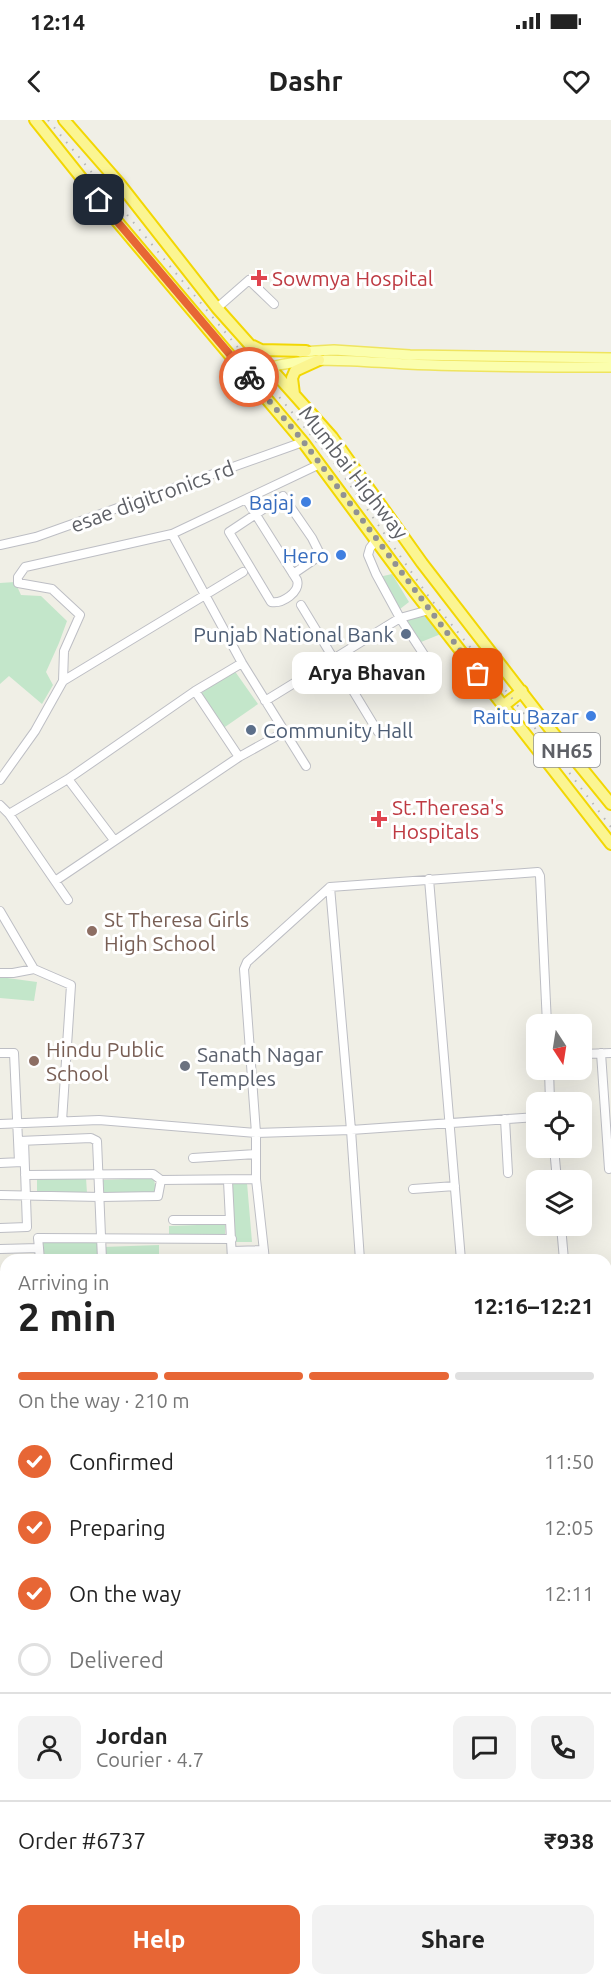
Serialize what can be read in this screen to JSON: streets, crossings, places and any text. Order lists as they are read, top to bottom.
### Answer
{
  "streets": {
    "highway": ["Mumbai Highway", "NH65"],
    "street": ["esae digitronics rd"]
  },
  "crossings": [
    ["Mumbai Highway", "esae digitronics rd"]
  ],
  "places": {
    "health": ["Sowmya Hospital", "St.Theresa's Hospitals"],
    "other": [
      "Bajaj",
      "Hero",
      "Punjab National Bank",
      "Arya Bhavan",
      "Raitu Bazar",
      "Community Hall",
      "St Theresa Girls High School",
      "Hindu Public School",
      "Sanath Nagar Temples"
    ]
  },
  "north": "bottom",
  "page": {
    "status": "12:14",
    "header": "Dashr",
    "bubble": "Arya Bhavan",
    "heading": ["2 min", "Arriving in", "12:16–12:21"],
    "panel": [
      "Jordan",
      "Courier · 4.7",
      "Order #6737",
      "₹938"
    ],
    "bar": "On the way · 210 m",
    "list": [
      ["Confirmed", "11:50"],
      ["Preparing", "12:05"],
      ["On the way", "12:11"],
      "Delivered"
    ],
    "buttons": ["Help", "Share"]
  }
}
